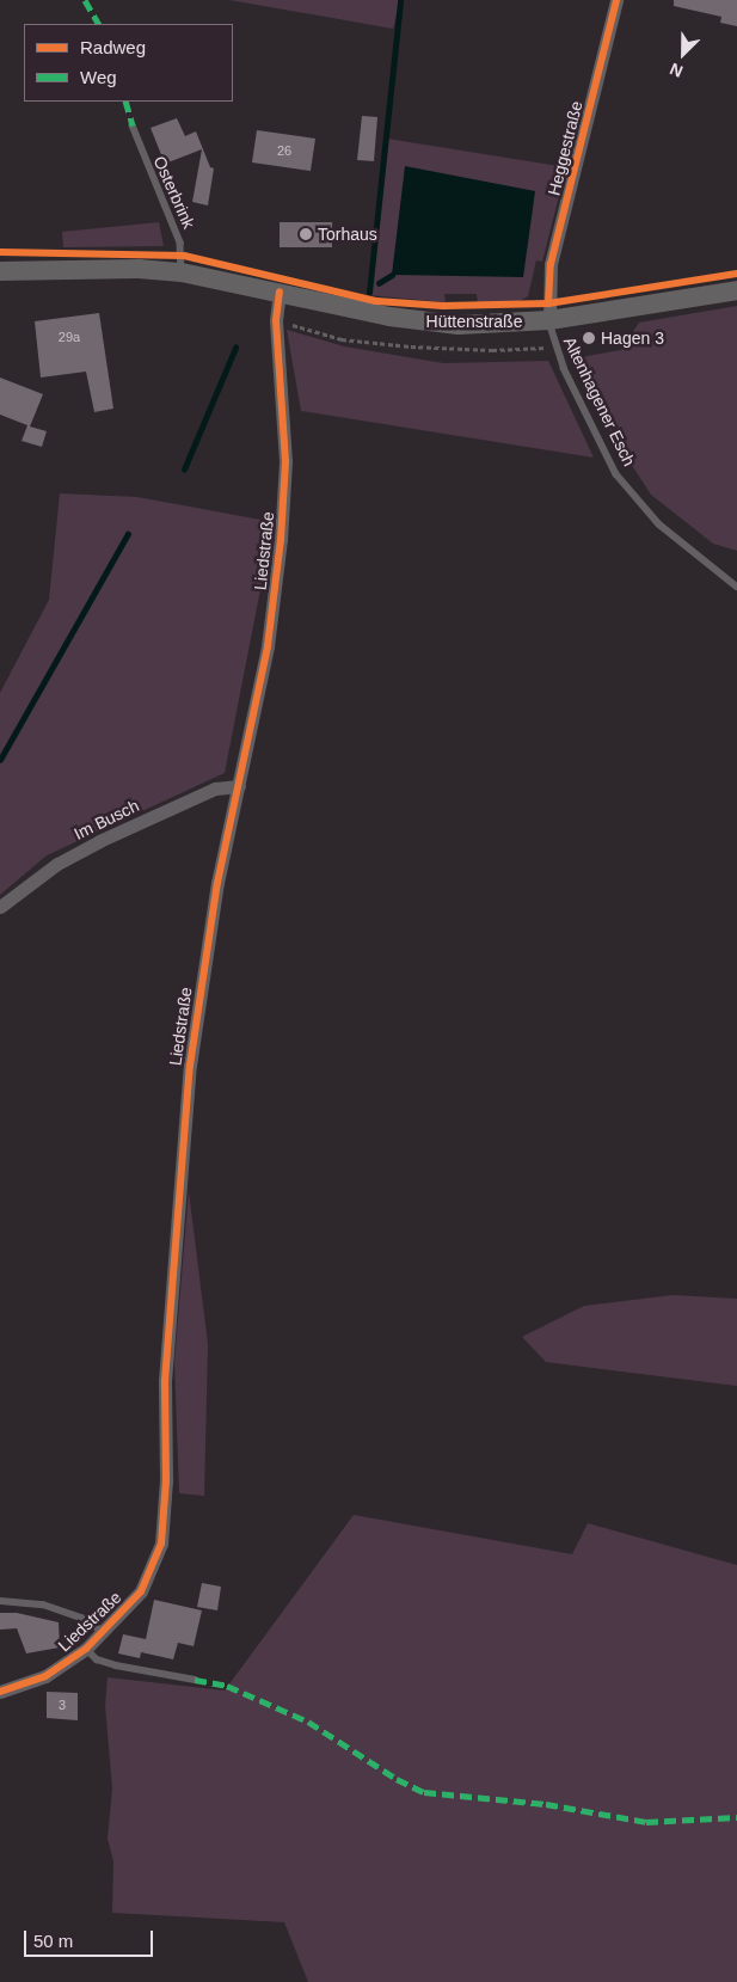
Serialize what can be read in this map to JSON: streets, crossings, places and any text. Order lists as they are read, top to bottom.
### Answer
{
  "streets": {
    "main road": ["Hüttenstraße"],
    "street": ["Heggestraße", "Liedstraße", "Im Busch"],
    "lane": ["Osterbrink", "Altenhagener Esch"]
  },
  "crossings": [
    ["Heggestraße", "Hüttenstraße"],
    ["Heggestraße", "Altenhagener Esch"],
    ["Osterbrink", "Hüttenstraße"],
    ["Hüttenstraße", "Altenhagener Esch"],
    ["Hüttenstraße", "Liedstraße"],
    ["Liedstraße", "Im Busch"]
  ],
  "places": ["Torhaus", "Hagen 3"],
  "house_numbers": ["26", "29a", "3"],
  "legend": ["Radweg", "Weg"],
  "scale_bar": "50 m",
  "north": "bottom left"
}
